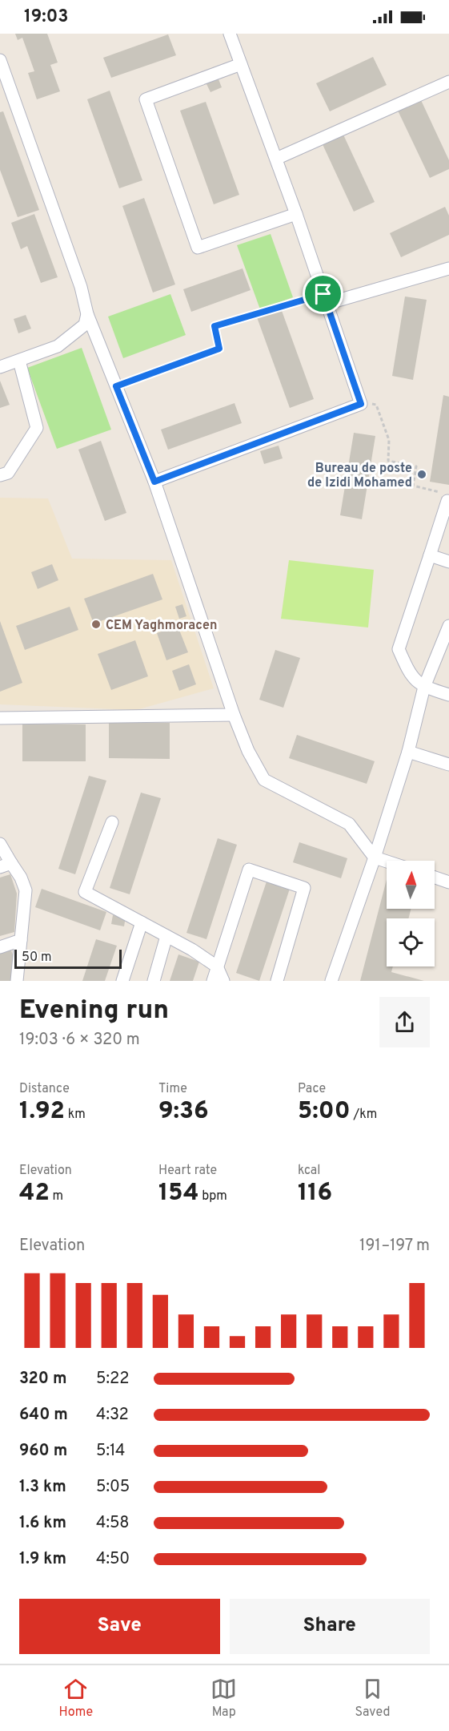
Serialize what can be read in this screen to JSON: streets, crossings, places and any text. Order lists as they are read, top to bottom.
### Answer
{
  "places": ["Bureau de poste de Izidi Mohamed", "CEM Yaghmoracen"],
  "scale_bar": "50 m",
  "north": "top",
  "page": {
    "status": "19:03",
    "scale": "50 m",
    "heading": ["Evening run", "19:03 · 6 × 320 m"],
    "stats": [
      ["Distance", "1.92 km"],
      ["Time", "9:36"],
      ["Pace", "5:00 /km"],
      ["Elevation", "42 m"],
      ["Heart rate", "154 bpm"],
      ["kcal", "116"]
    ],
    "chart": ["Elevation", "191–197 m"],
    "list": [
      {
        "name": "320 m",
        "note": "5:22"
      },
      {
        "name": "640 m",
        "note": "4:32"
      },
      {
        "name": "960 m",
        "note": "5:14"
      },
      {
        "name": "1.3 km",
        "note": "5:05"
      },
      {
        "name": "1.6 km",
        "note": "4:58"
      },
      {
        "name": "1.9 km",
        "note": "4:50"
      }
    ],
    "buttons": ["Save", "Share"],
    "tabs": ["Home", "Map", "Saved"]
  }
}
